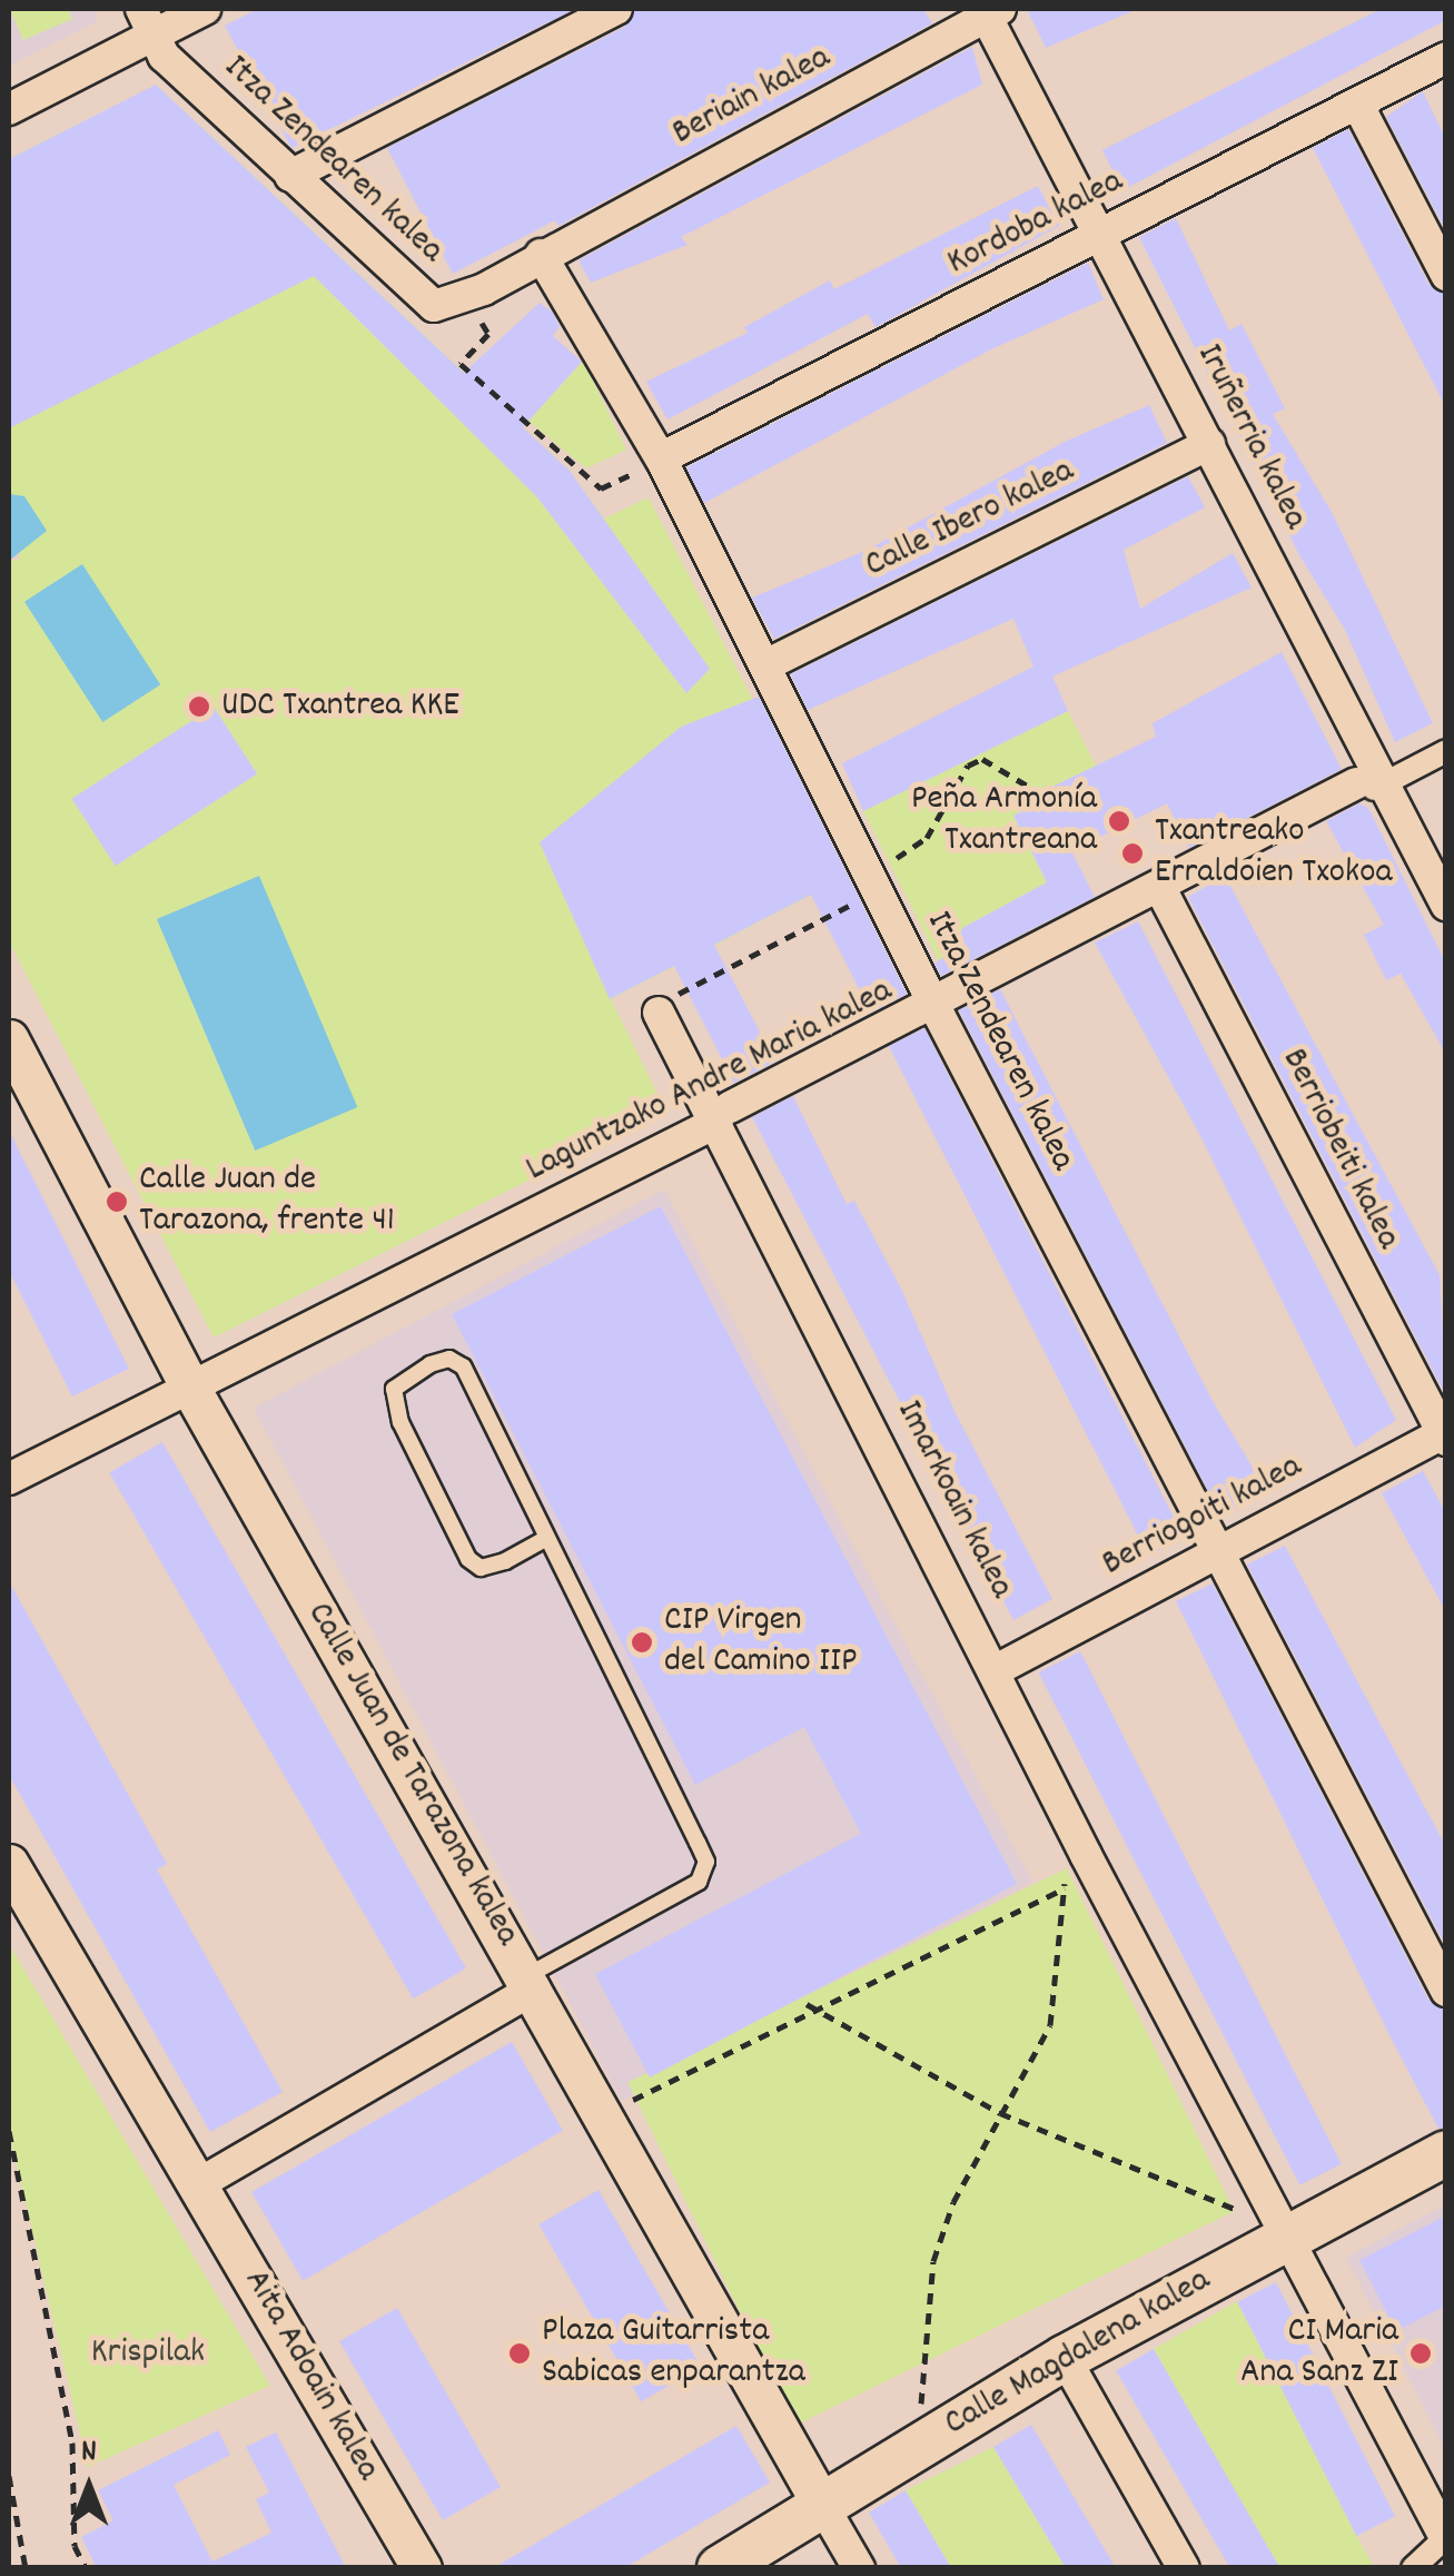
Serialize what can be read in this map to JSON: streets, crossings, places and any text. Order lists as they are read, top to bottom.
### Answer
{
  "streets": {
    "main road": ["Calle Magdalena kalea"],
    "street": [
      "Beriain kalea",
      "Itza Zendearen kalea",
      "Kordoba kalea",
      "Iruñerria kalea",
      "Calle Ibero kalea",
      "Laguntzako Andre Maria kalea",
      "Berriobeiti kalea",
      "Imarkoain kalea",
      "Berriogoiti kalea",
      "Calle Juan de Tarazona kalea",
      "Aita Adoain kalea"
    ]
  },
  "crossings": [
    ["Beriain kalea", "Itza Zendearen kalea"],
    ["Beriain kalea", "Iruñerria kalea"],
    ["Itza Zendearen kalea", "Kordoba kalea"],
    ["Itza Zendearen kalea", "Calle Ibero kalea"],
    ["Itza Zendearen kalea", "Laguntzako Andre Maria kalea"],
    ["Itza Zendearen kalea", "Berriogoiti kalea"],
    ["Kordoba kalea", "Iruñerria kalea"],
    ["Iruñerria kalea", "Calle Ibero kalea"],
    ["Iruñerria kalea", "Laguntzako Andre Maria kalea"],
    ["Laguntzako Andre Maria kalea", "Berriobeiti kalea"],
    ["Laguntzako Andre Maria kalea", "Imarkoain kalea"],
    ["Laguntzako Andre Maria kalea", "Calle Juan de Tarazona kalea"],
    ["Berriobeiti kalea", "Berriogoiti kalea"],
    ["Imarkoain kalea", "Berriogoiti kalea"],
    ["Imarkoain kalea", "Calle Magdalena kalea"],
    ["Calle Juan de Tarazona kalea", "Calle Magdalena kalea"]
  ],
  "parks": ["Krispilak"],
  "places": [
    "UDC Txantrea KKE",
    "Peña Armonía Txantreana",
    "Txantreako Erraldoien Txokoa",
    "Calle Juan de Tarazona, frente 41",
    "CIP Virgen del Camino IIP",
    "Plaza Guitarrista Sabicas enparantza",
    "CI Maria Ana Sanz ZI"
  ],
  "north": "top"
}
